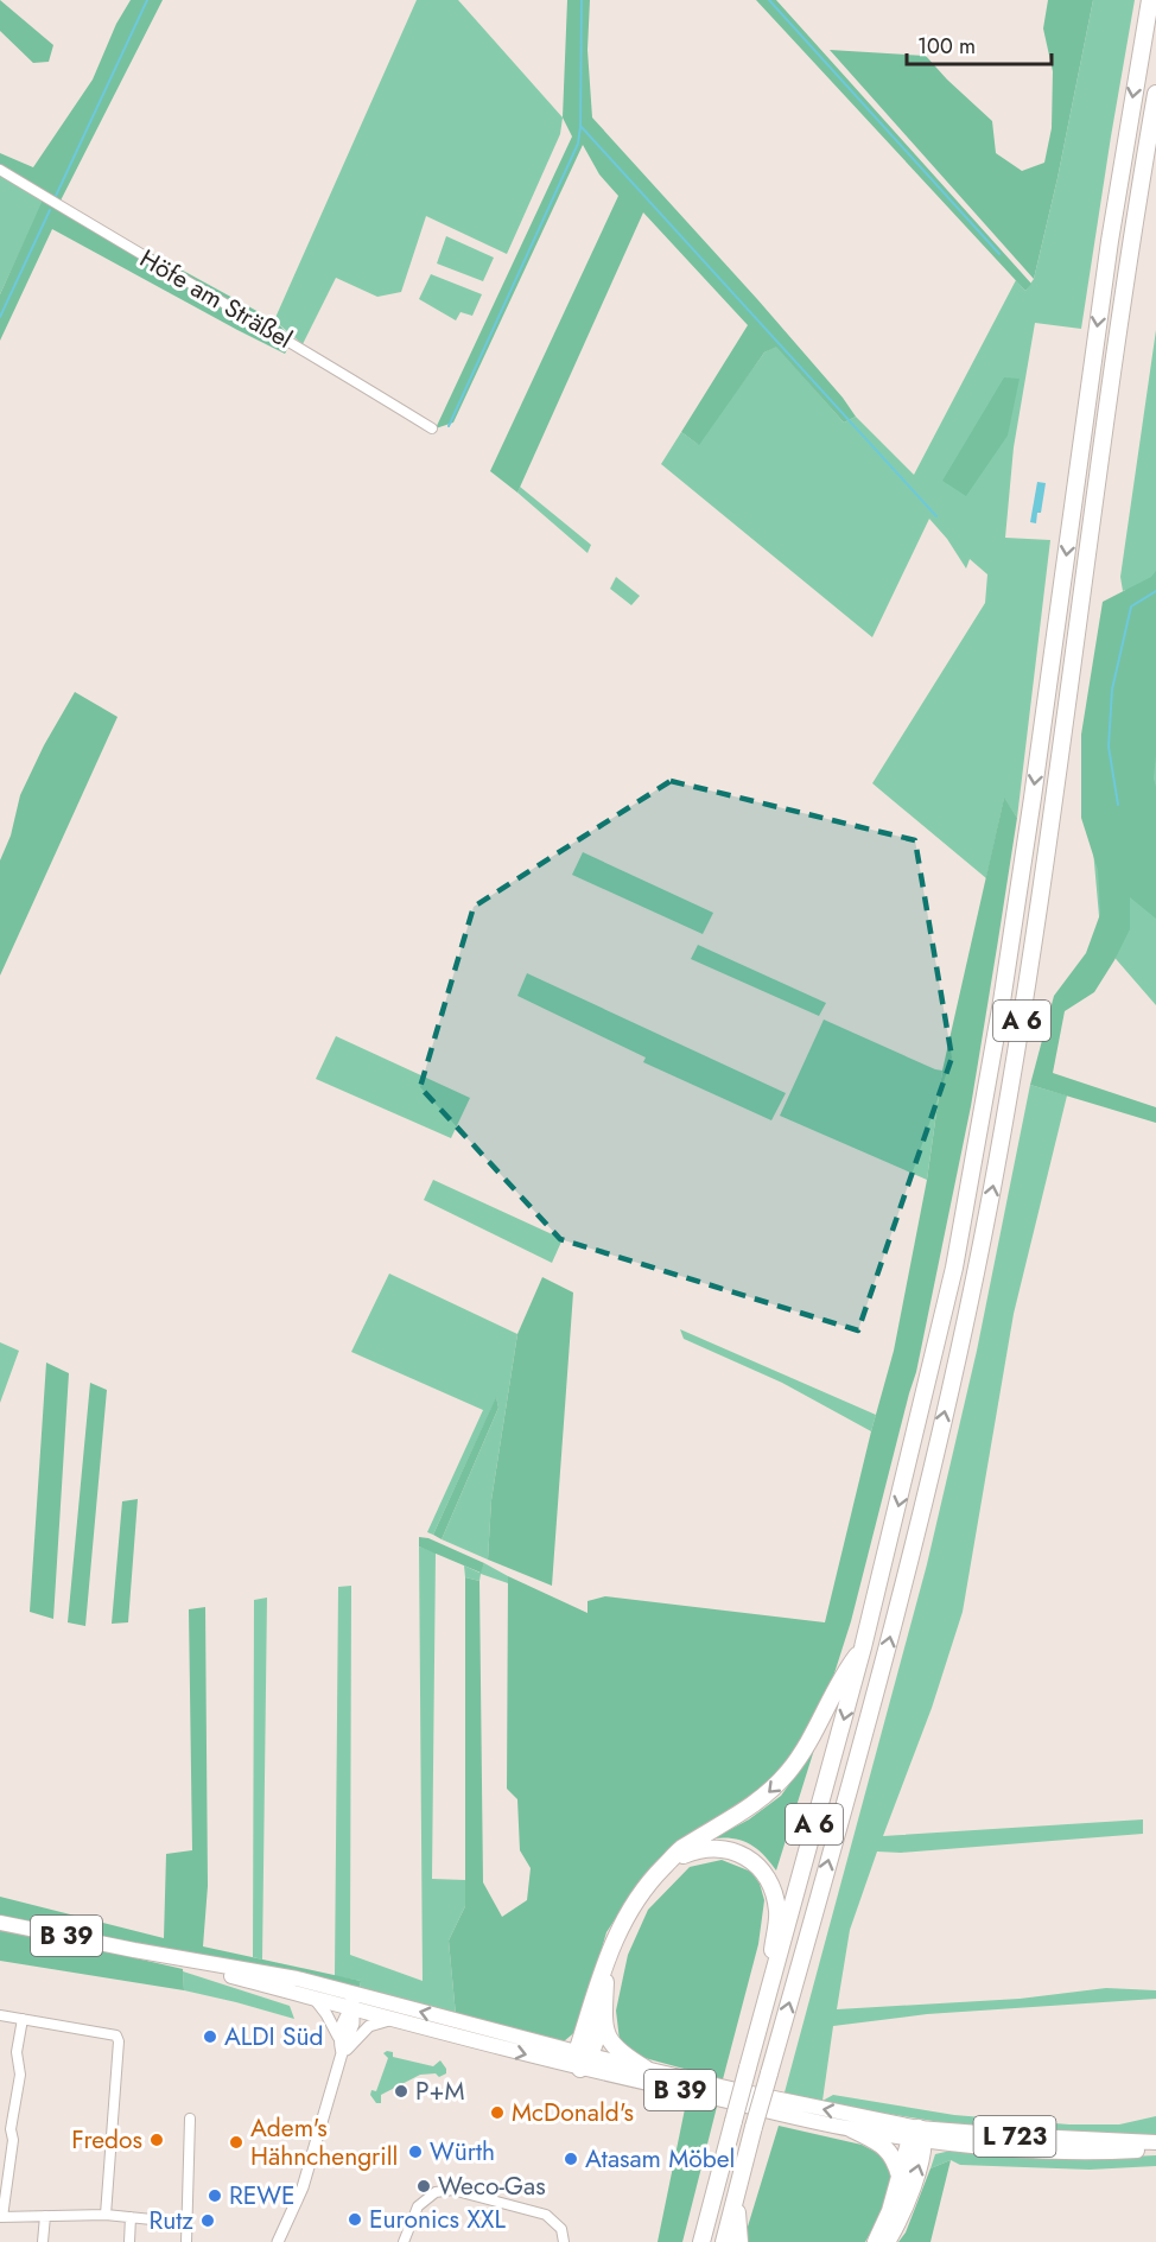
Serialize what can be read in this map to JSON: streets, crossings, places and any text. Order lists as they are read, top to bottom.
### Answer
{
  "streets": {
    "highway": ["A 6"],
    "main road": ["B 39", "L 723"],
    "street": ["Höfe am Sträßel"]
  },
  "crossings": [
    ["B 39", "L 723"]
  ],
  "places": [
    "ALDI Süd",
    "P+M",
    "McDonald's",
    "Fredos",
    "Adem's Hähnchengrill",
    "Würth",
    "Atasam Möbel",
    "Weco-Gas",
    "REWE",
    "Euronics XXL",
    "Rutz"
  ],
  "scale_bar": "100 m"
}
